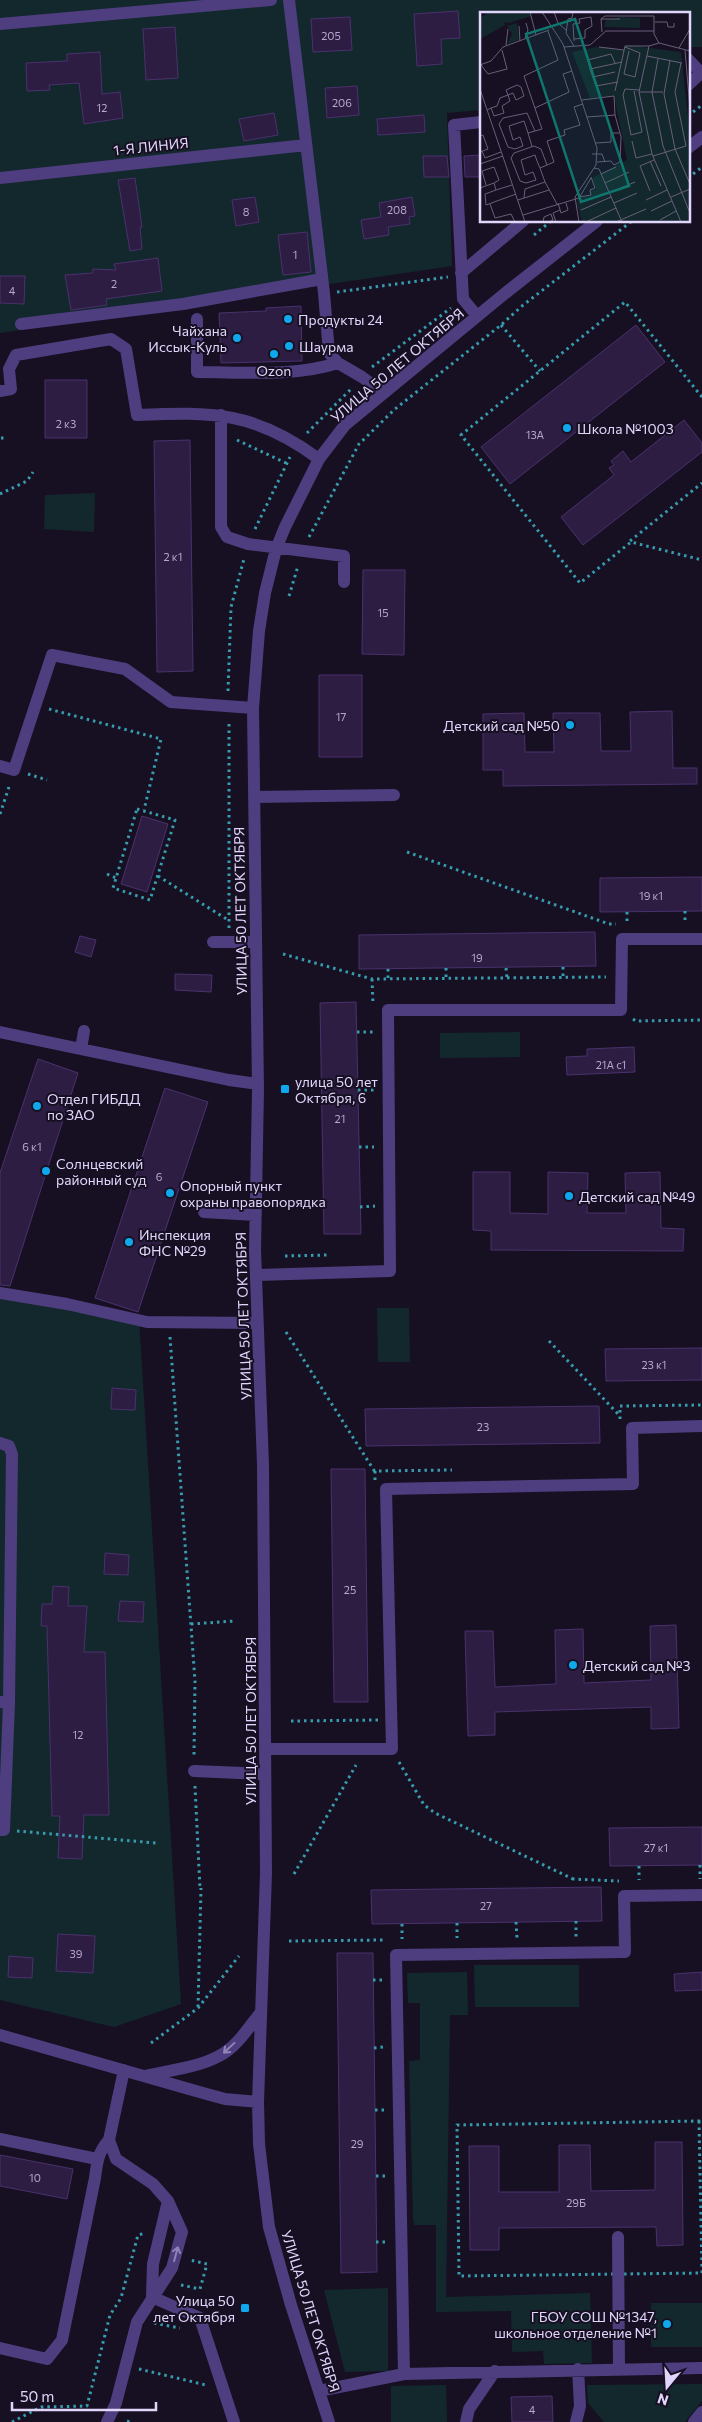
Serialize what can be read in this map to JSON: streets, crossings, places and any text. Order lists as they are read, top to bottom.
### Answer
{
  "streets": {
    "street": ["1-Я ЛИНИЯ", "УЛИЦА 50 ЛЕТ ОКТЯБРЯ"]
  },
  "places": {
    "other": [
      "Продукты 24",
      "Чайхана Иссык-Куль",
      "Шаурма",
      "Ozon",
      "Школа №1003",
      "Детский сад №50",
      "Отдел ГИБДД по ЗАО",
      "Солнцевский районный суд",
      "Опорный пункт охраны правопорядка",
      "Детский сад №49",
      "Инспекция ФНС №29",
      "Детский сад №3",
      "ГБОУ СОШ №1347, школьное отделение №1"
    ],
    "transit": ["улица 50 лет Октября, 6", "Улица 50 лет Октября"]
  },
  "house_numbers": [
    "205",
    "206",
    "12",
    "208",
    "8",
    "1",
    "2",
    "4",
    "2 к3",
    "13А",
    "2 к1",
    "15",
    "17",
    "19 к1",
    "19",
    "21А с1",
    "21",
    "6 к1",
    "6",
    "23 к1",
    "23",
    "25",
    "12",
    "27 к1",
    "27",
    "39",
    "29",
    "10",
    "29Б",
    "4"
  ],
  "scale_bar": "50 m",
  "north": "bottom"
}
